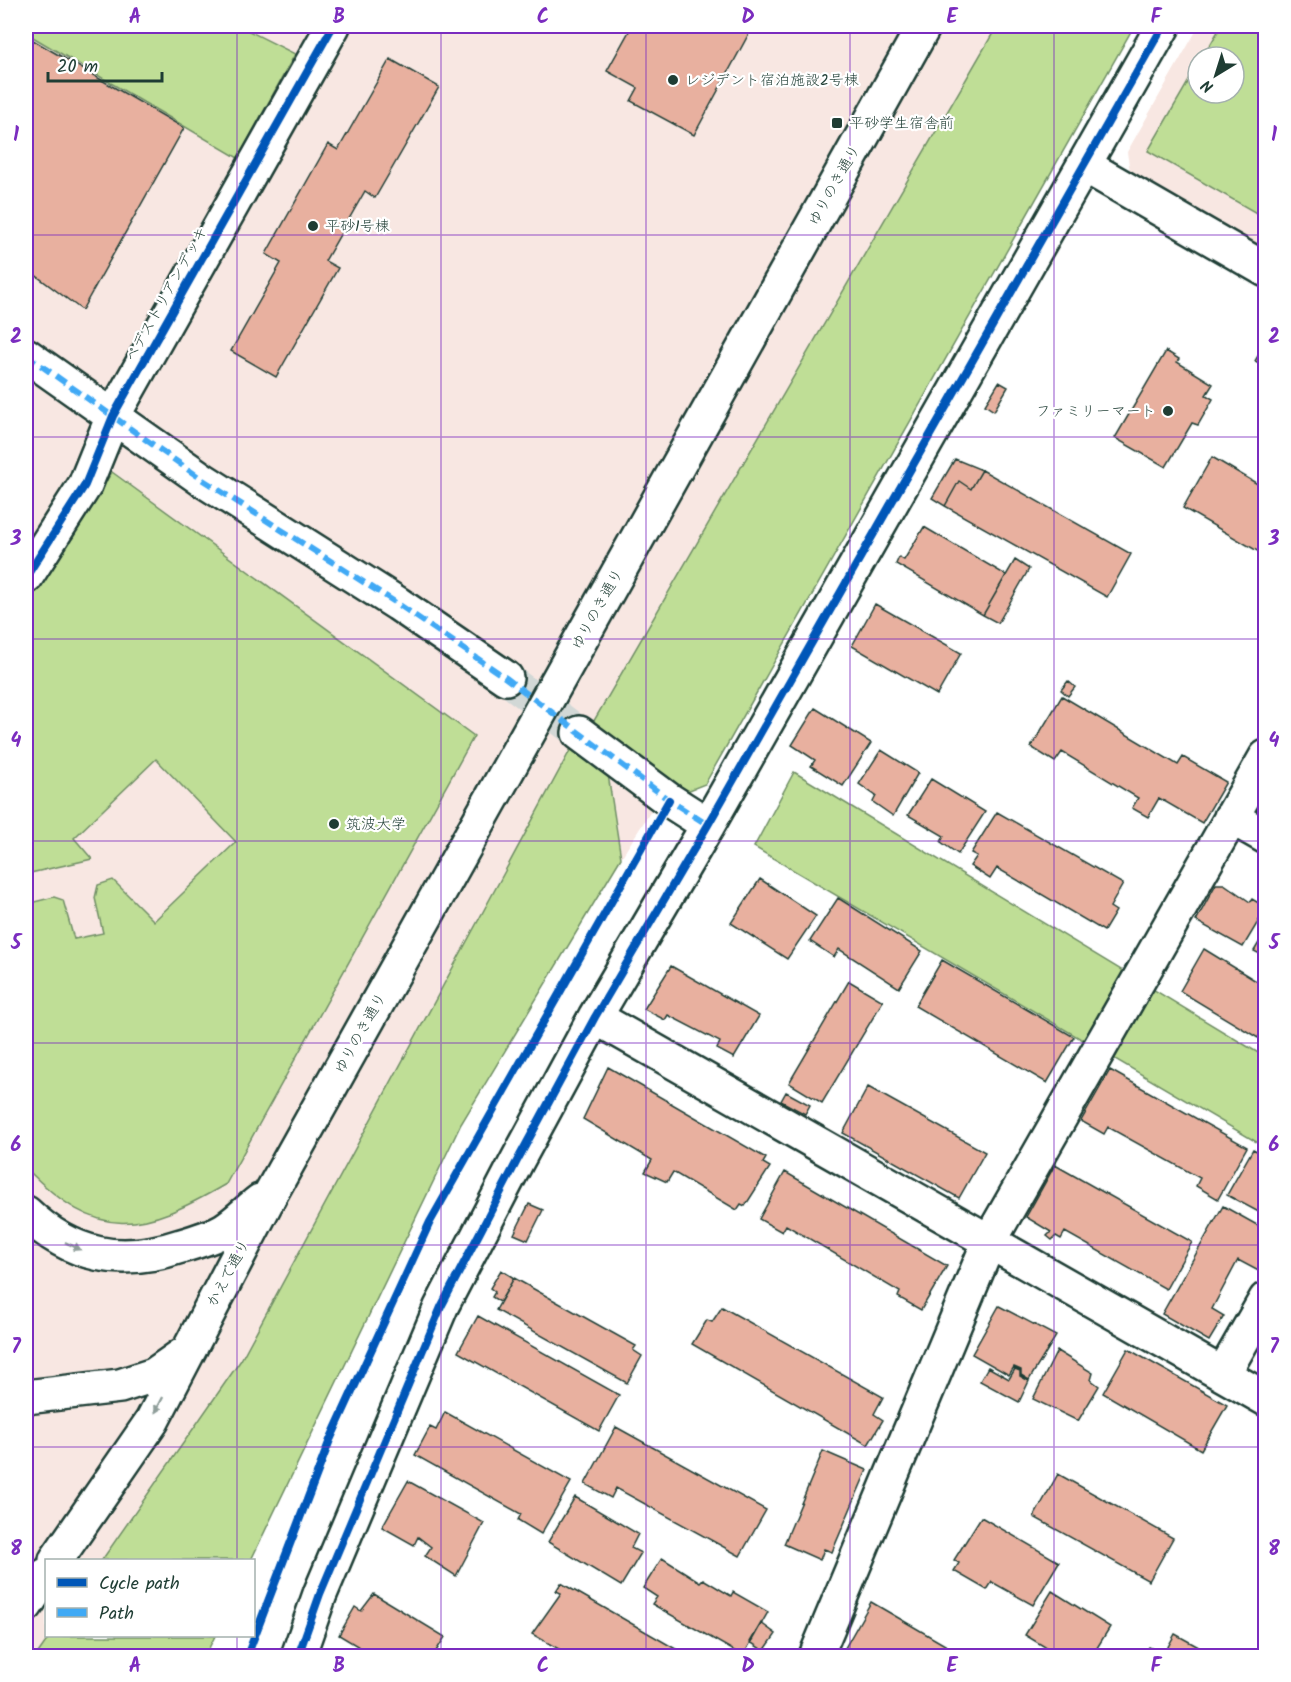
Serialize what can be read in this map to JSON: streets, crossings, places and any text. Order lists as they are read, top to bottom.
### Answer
{
  "streets": {
    "street": ["ゆりのき通り", "ペデストリアンデッキ", "かえで通り"]
  },
  "crossings": [
    ["ゆりのき通り", "かえで通り"]
  ],
  "places": {
    "other": [
      "レジデント宿泊施設2号棟",
      "平砂1号棟",
      "ファミリーマート",
      "筑波大学"
    ],
    "transit": ["平砂学生宿舎前"]
  },
  "legend": ["Cycle path", "Path"],
  "scale_bar": "20 m",
  "north": "bottom left",
  "grid": {
    "columns": [
      "A",
      "B",
      "C",
      "D",
      "E",
      "F"
    ],
    "rows": [
      "1",
      "2",
      "3",
      "4",
      "5",
      "6",
      "7",
      "8"
    ]
  }
}
